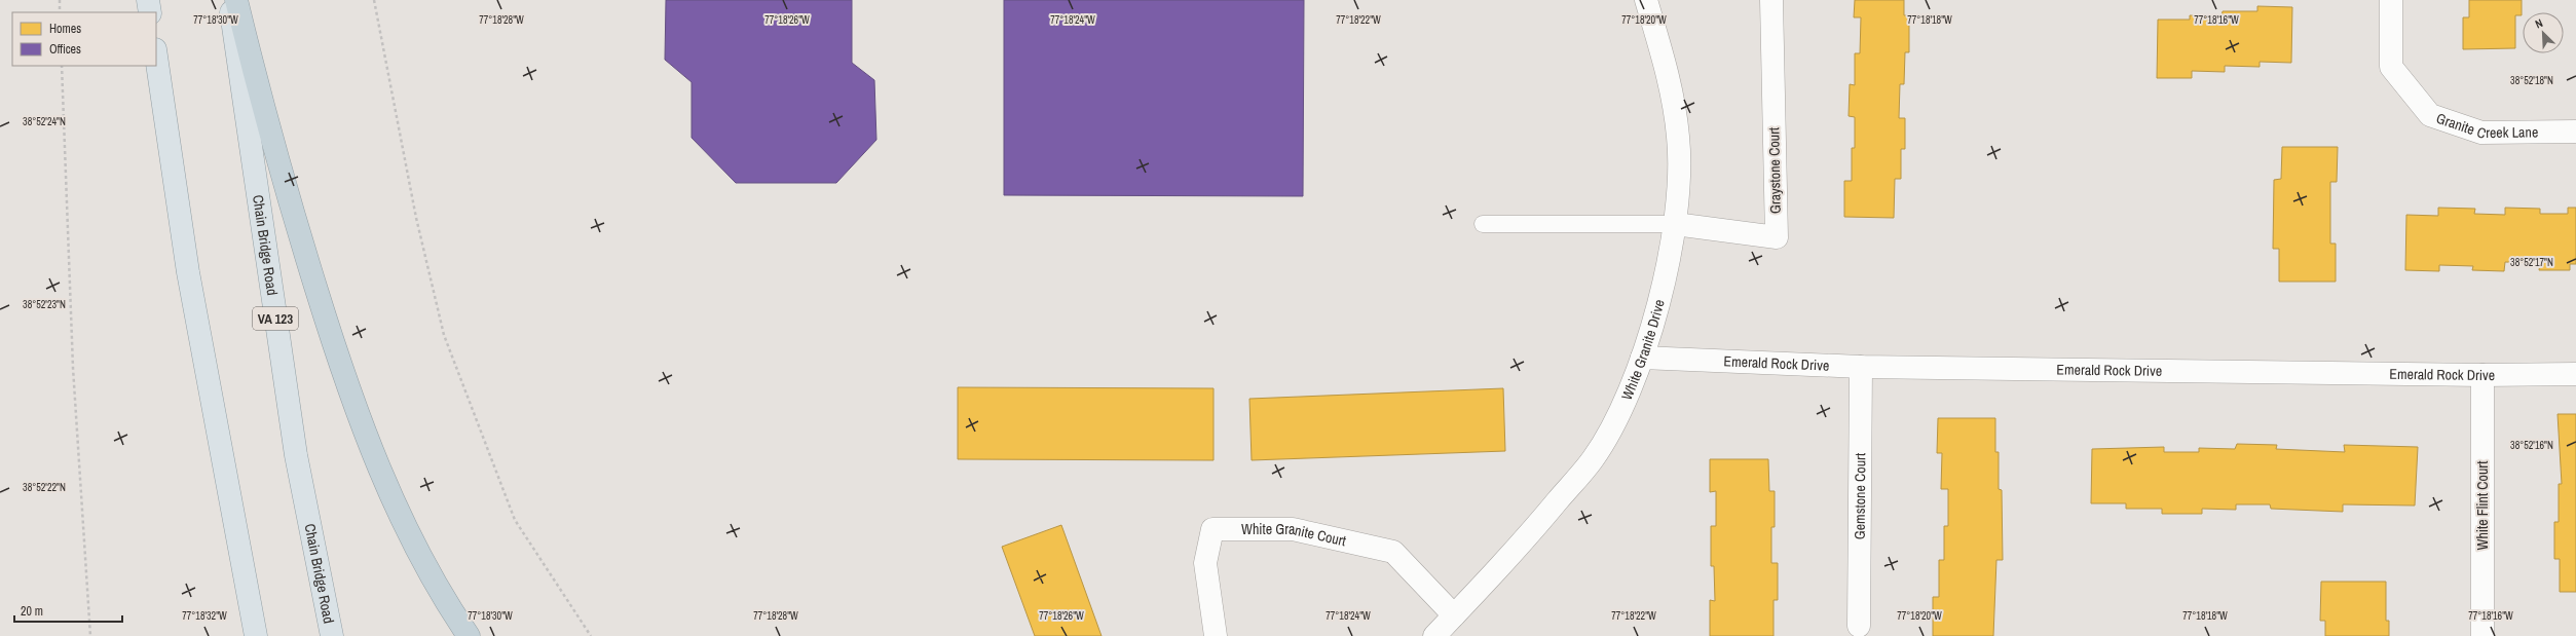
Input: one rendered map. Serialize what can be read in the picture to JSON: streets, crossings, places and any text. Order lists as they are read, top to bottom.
{
  "streets": {
    "main road": ["Chain Bridge Road", "VA 123"],
    "street": [
      "Granite Creek Lane",
      "Graystone Court",
      "White Granite Drive",
      "Emerald Rock Drive",
      "Gemstone Court",
      "White Flint Court",
      "White Granite Court"
    ]
  },
  "crossings": [
    ["Graystone Court", "White Granite Drive"],
    ["White Granite Drive", "Emerald Rock Drive"],
    ["White Granite Drive", "White Granite Court"],
    ["Emerald Rock Drive", "Gemstone Court"],
    ["Emerald Rock Drive", "White Flint Court"]
  ],
  "legend": ["Homes", "Offices"],
  "scale_bar": "20 m",
  "north": "top left",
  "coordinates": [
    "77°18'30\"W",
    "77°18'28\"W",
    "77°18'26\"W",
    "77°18'24\"W",
    "77°18'18\"W",
    "77°18'22\"W",
    "77°18'20\"W",
    "77°18'16\"W",
    "38°52'18\"N",
    "38°52'24\"N",
    "38°52'17\"N",
    "38°52'23\"N",
    "38°52'16\"N",
    "38°52'22\"N",
    "77°18'32\"W"
  ]
}
